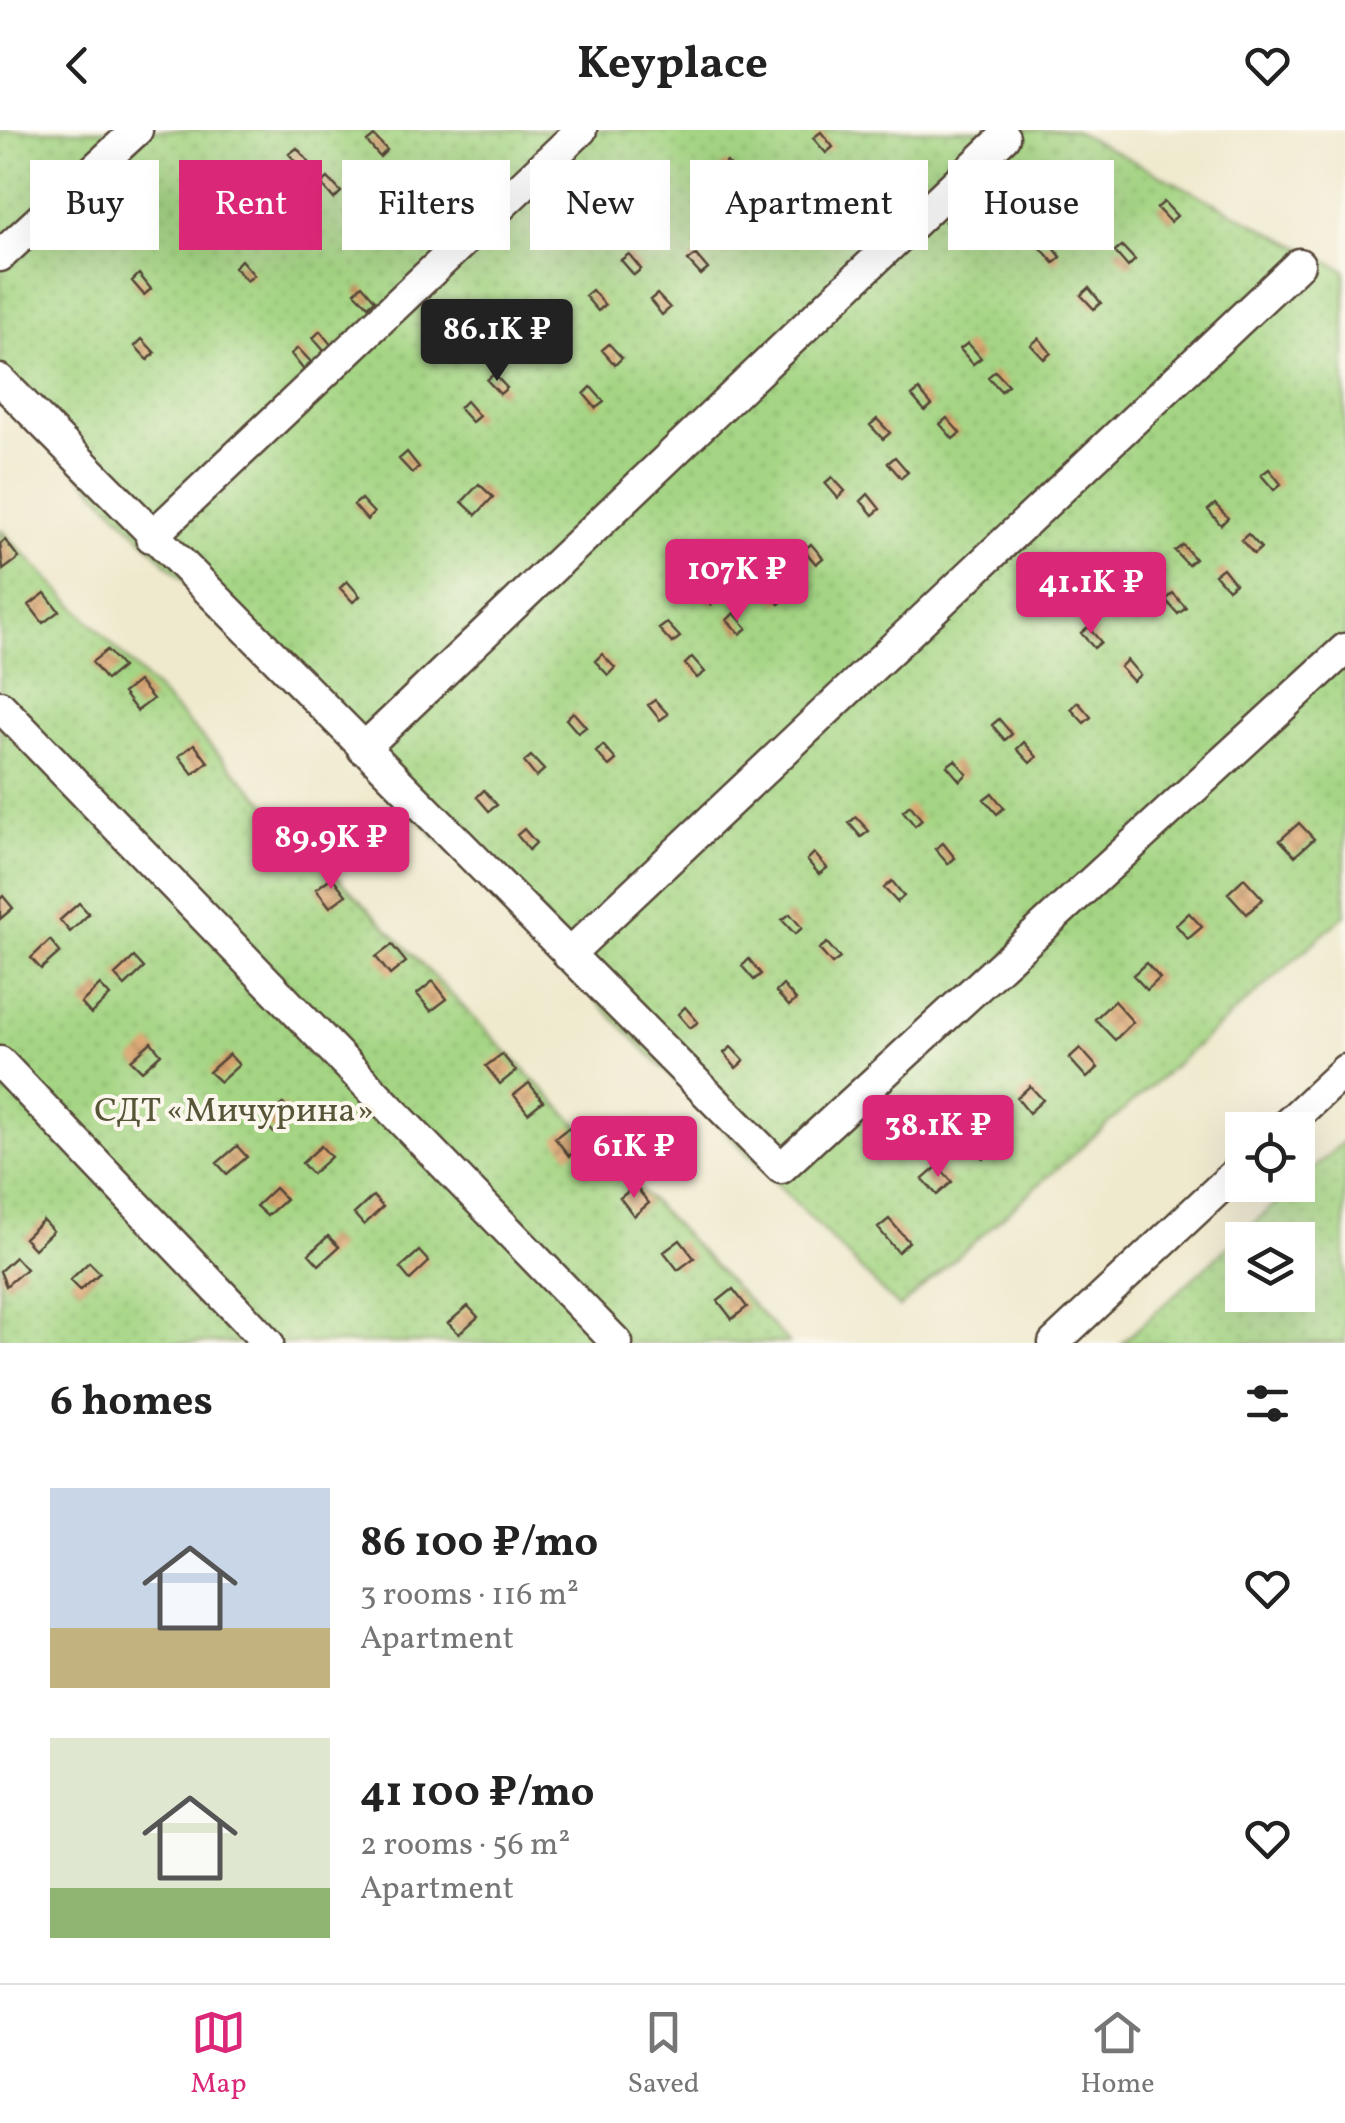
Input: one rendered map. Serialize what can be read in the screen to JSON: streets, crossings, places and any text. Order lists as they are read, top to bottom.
{
  "parks": ["СДТ «Мичурина»"],
  "page": {
    "header": "Keyplace",
    "chip": [
      "Buy",
      "Rent",
      "Filters",
      "New",
      "Apartment",
      "House"
    ],
    "price": [
      "86.1K ₽",
      "107K ₽",
      "41.1K ₽",
      "89.9K ₽",
      "38.1K ₽",
      "61K ₽"
    ],
    "heading": "6 homes",
    "list": [
      {
        "name": "86 100 ₽/mo",
        "note": "3 rooms · 116 m² · Apartment"
      },
      {
        "name": "41 100 ₽/mo",
        "note": "2 rooms · 56 m² · Apartment"
      }
    ],
    "tabs": ["Map", "Saved", "Home"]
  }
}
